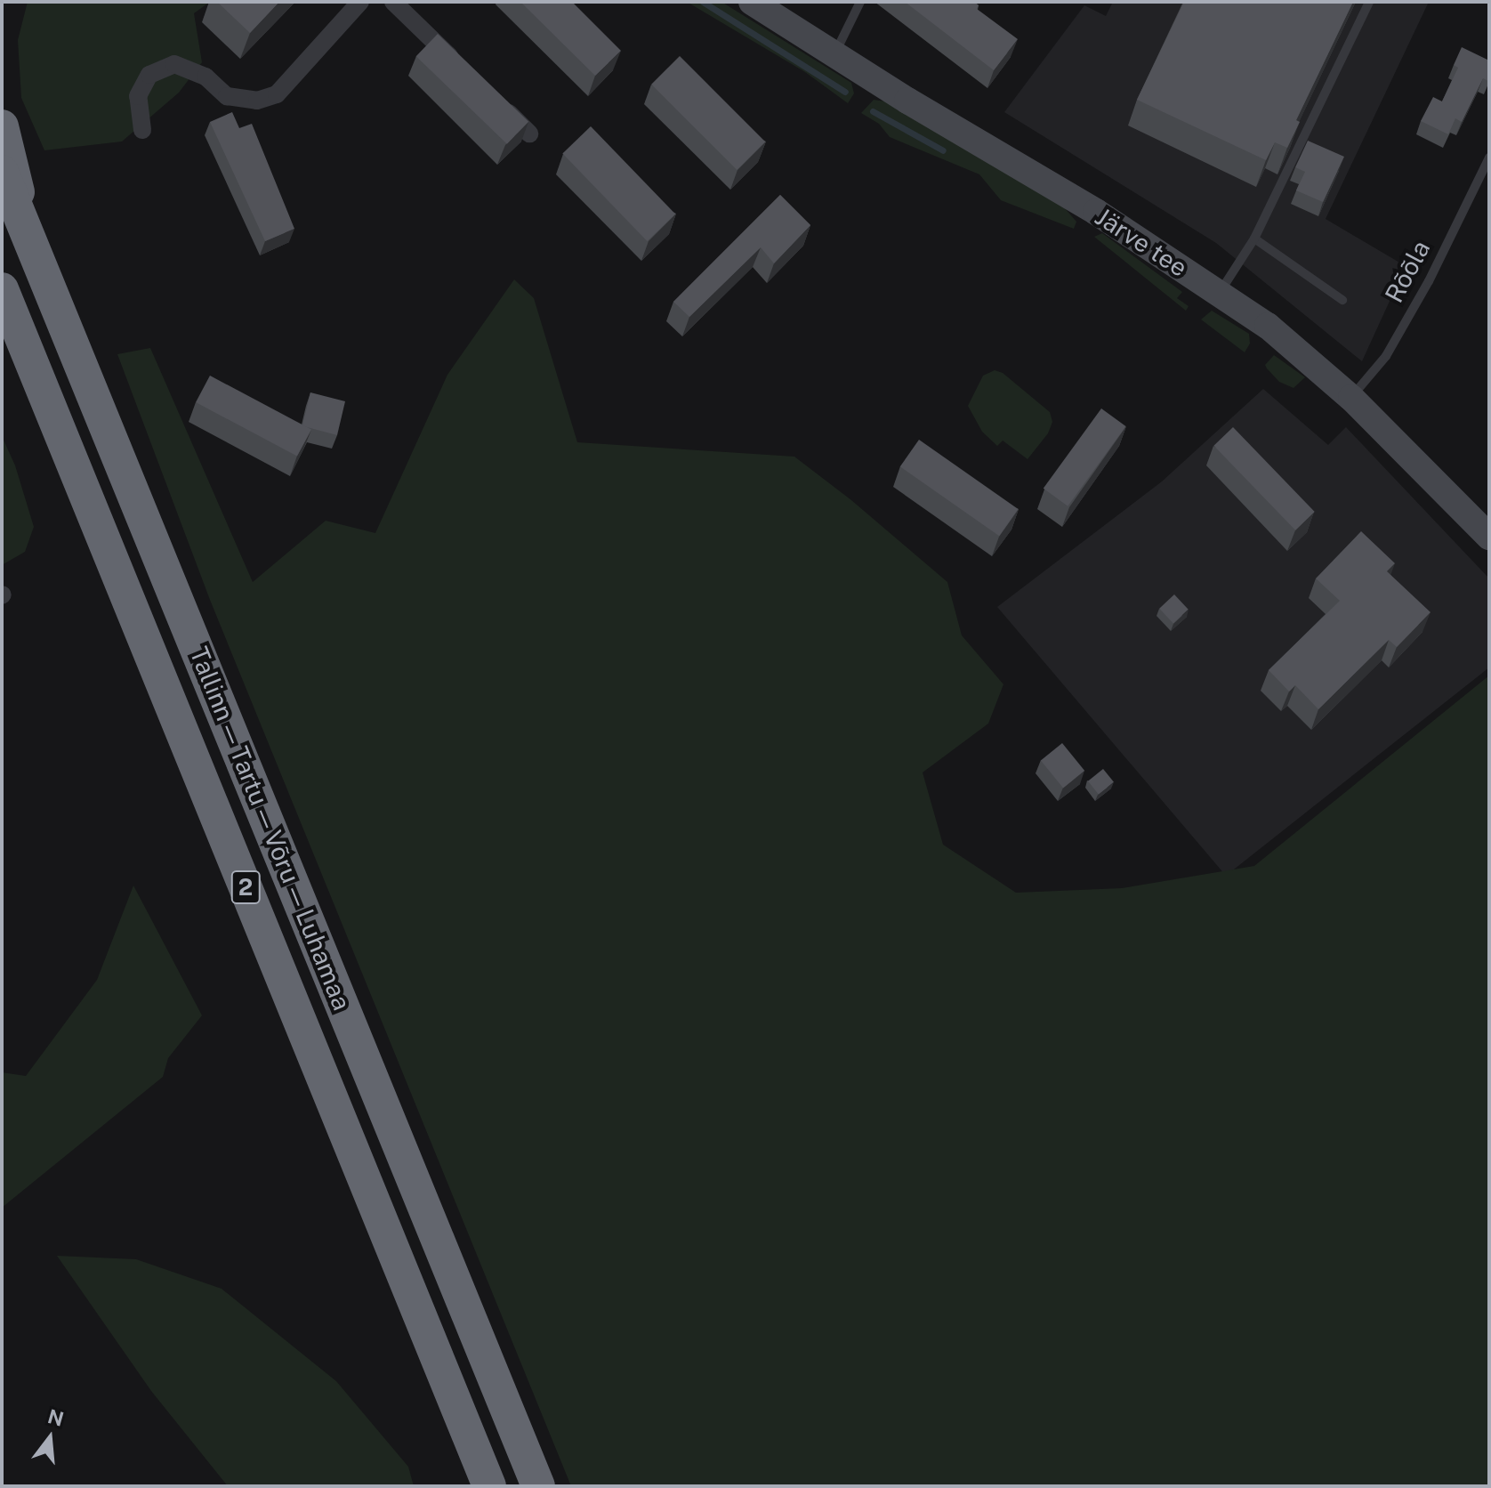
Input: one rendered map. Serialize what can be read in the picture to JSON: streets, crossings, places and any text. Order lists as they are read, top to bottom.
{
  "streets": {
    "highway": ["Tallinn — Tartu — Võru — Luhamaa", "2"],
    "street": ["Järve tee"],
    "lane": ["Rõõla"]
  },
  "crossings": [
    ["Järve tee", "Rõõla"]
  ],
  "north": "top"
}
